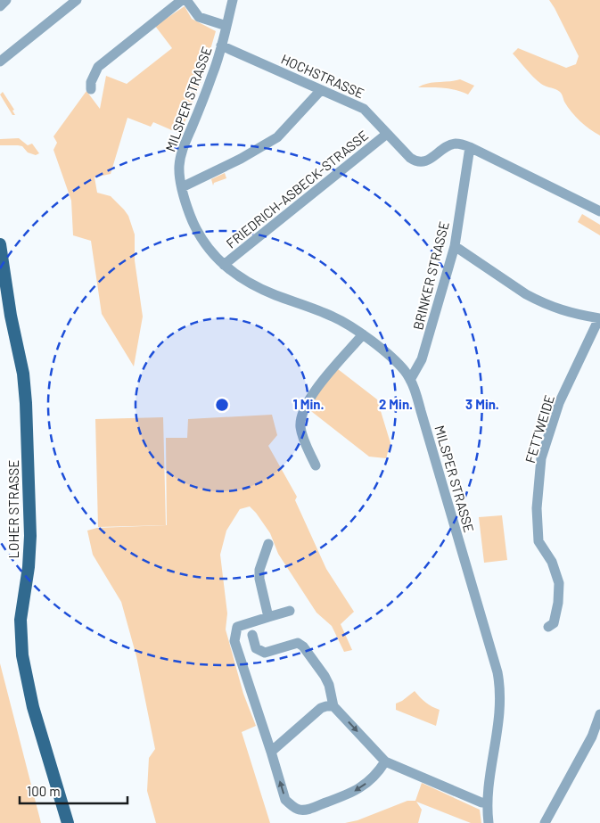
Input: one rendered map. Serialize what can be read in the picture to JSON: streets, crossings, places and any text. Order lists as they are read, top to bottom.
{
  "streets": {
    "main road": ["LOHER STRASSE"],
    "street": [
      "HOCHSTRASSE",
      "MILSPER STRASSE",
      "FRIEDRICH-ASBECK-STRASSE",
      "BRINKER STRASSE",
      "FETTWEIDE"
    ]
  },
  "crossings": [
    ["HOCHSTRASSE", "MILSPER STRASSE"],
    ["HOCHSTRASSE", "FRIEDRICH-ASBECK-STRASSE"],
    ["HOCHSTRASSE", "BRINKER STRASSE"],
    ["MILSPER STRASSE", "FRIEDRICH-ASBECK-STRASSE"],
    ["MILSPER STRASSE", "BRINKER STRASSE"]
  ],
  "scale_bar": "100 m",
  "rings": ["1 Min.", "2 Min.", "3 Min."]
}
